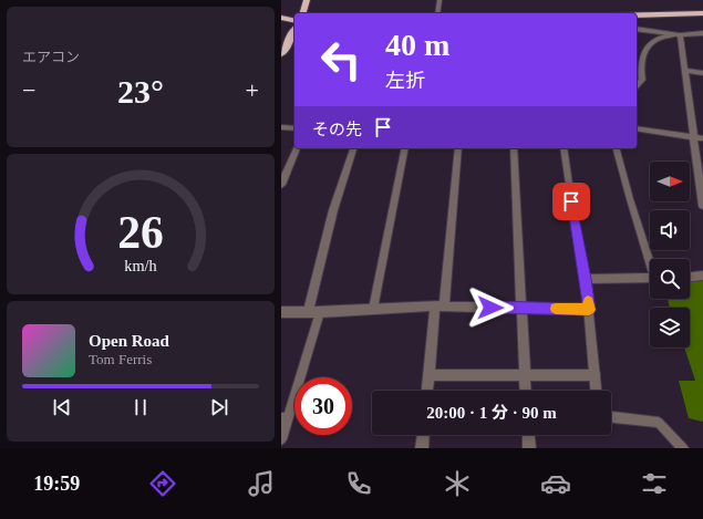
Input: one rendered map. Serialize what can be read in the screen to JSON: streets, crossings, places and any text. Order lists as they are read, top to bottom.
{
  "north": "right",
  "page": {
    "tile": "エアコン",
    "turn": ["40 m", "左折"],
    "heat": ["−", "23°", "+"],
    "then": "その先",
    "song": ["Open Road", "Tom Ferris"],
    "limit": "30",
    "trip": "20:00 · 1 分 · 90 m",
    "tabs": "19:59",
    "gauge": ["26", "km/h"]
  }
}
